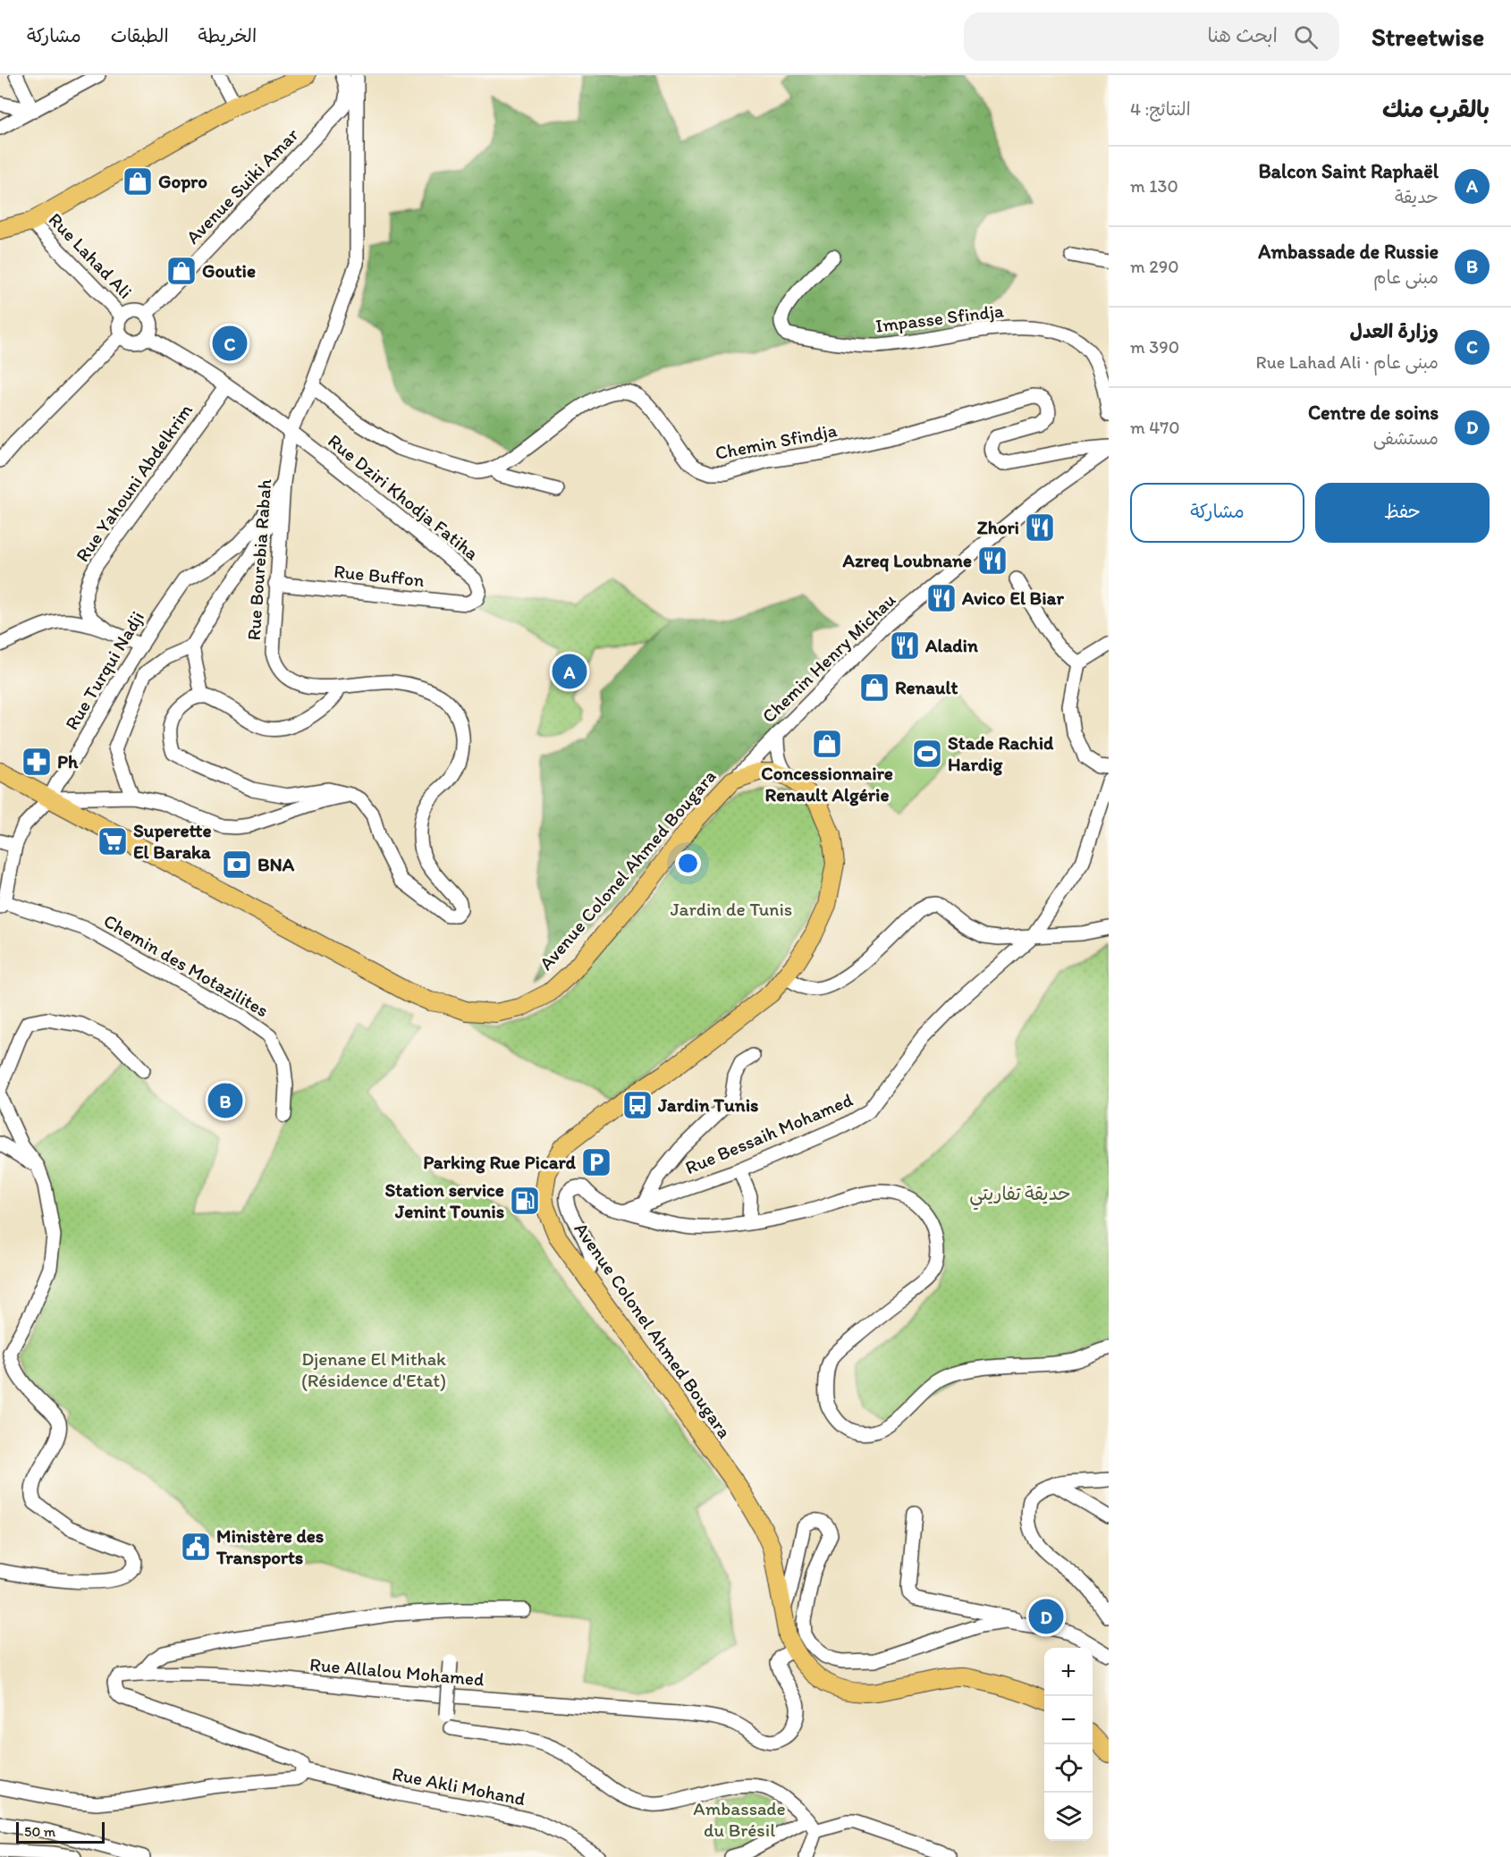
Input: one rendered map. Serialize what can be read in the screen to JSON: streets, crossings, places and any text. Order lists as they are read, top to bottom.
{
  "streets": {
    "main road": ["Avenue Colonel Ahmed Bougara"],
    "street": [
      "Avenue Suiki Amar",
      "Rue Lahad Ali",
      "Impasse Sfindja",
      "Chemin Sfindja",
      "Rue Yahouni Abdelkrim",
      "Rue Dziri Khodja Fatiha",
      "Rue Bourebia Rabah",
      "Rue Buffon",
      "Chemin Henry Michau",
      "Rue Turqui Nadji",
      "Chemin des Motazilites",
      "Rue Bessaih Mohamed",
      "Rue Allalou Mohamed",
      "Rue Akli Mohand"
    ]
  },
  "crossings": [
    ["Avenue Suiki Amar", "Rue Lahad Ali"],
    ["Avenue Suiki Amar", "Rue Bourebia Rabah"],
    ["Chemin Sfindja", "Rue Bourebia Rabah"],
    ["Chemin Sfindja", "Chemin Henry Michau"],
    ["Rue Dziri Khodja Fatiha", "Rue Bourebia Rabah"],
    ["Rue Dziri Khodja Fatiha", "Rue Buffon"],
    ["Rue Bourebia Rabah", "Rue Buffon"],
    ["Rue Bourebia Rabah", "Rue Turqui Nadji"],
    ["Chemin Henry Michau", "Avenue Colonel Ahmed Bougara"],
    ["Rue Turqui Nadji", "Avenue Colonel Ahmed Bougara"],
    ["Rue Turqui Nadji", "Chemin des Motazilites"],
    ["Avenue Colonel Ahmed Bougara", "Rue Allalou Mohamed"],
    ["Rue Allalou Mohamed", "Rue Akli Mohand"]
  ],
  "parks": [
    "Jardin de Tunis",
    "حديقة تفاريتي",
    "Djenane El Mithak (Résidence d'Etat)",
    "Ambassade du Brésil"
  ],
  "places": {
    "shop": [
      "Gopro",
      "Goutie",
      "Renault",
      "Concessionnaire Renault Algérie"
    ],
    "restaurant": [
      "Zhori",
      "Azreq Loubnane",
      "Avico El Biar",
      "Aladin"
    ],
    "sports": ["Stade Rachid Hardig"],
    "pharmacy": ["Ph"],
    "supermarket": ["Superette El Baraka"],
    "bank": ["BNA"],
    "bus stop": ["Jardin Tunis"],
    "parking": ["Parking Rue Picard"],
    "fuel station": ["Station service Jenint Tounis"],
    "public building": ["Ministère des Transports"]
  },
  "scale_bar": "50 m",
  "page": {
    "header": "Streetwise",
    "search": "ابحث هنا",
    "nav": ["الخريطة", "الطبقات", "مشاركة"],
    "heading": ["بالقرب منك", "النتائج: 4"],
    "list": [
      {
        "mark": "A",
        "name": "Balcon Saint Raphaël",
        "note": "حديقة",
        "value": "130 m"
      },
      {
        "mark": "B",
        "name": "Ambassade de Russie",
        "note": "مبنى عام",
        "value": "290 m"
      },
      {
        "mark": "C",
        "name": "وزارة العدل",
        "note": "مبنى عام · Rue Lahad Ali",
        "value": "390 m"
      },
      {
        "mark": "D",
        "name": "Centre de soins",
        "note": "مستشفى",
        "value": "470 m"
      }
    ],
    "pins": [
      "C",
      "A",
      "B",
      "D"
    ],
    "buttons": ["حفظ", "مشاركة"],
    "map_buttons": ["+", "−"],
    "scale": "50 m"
  }
}
